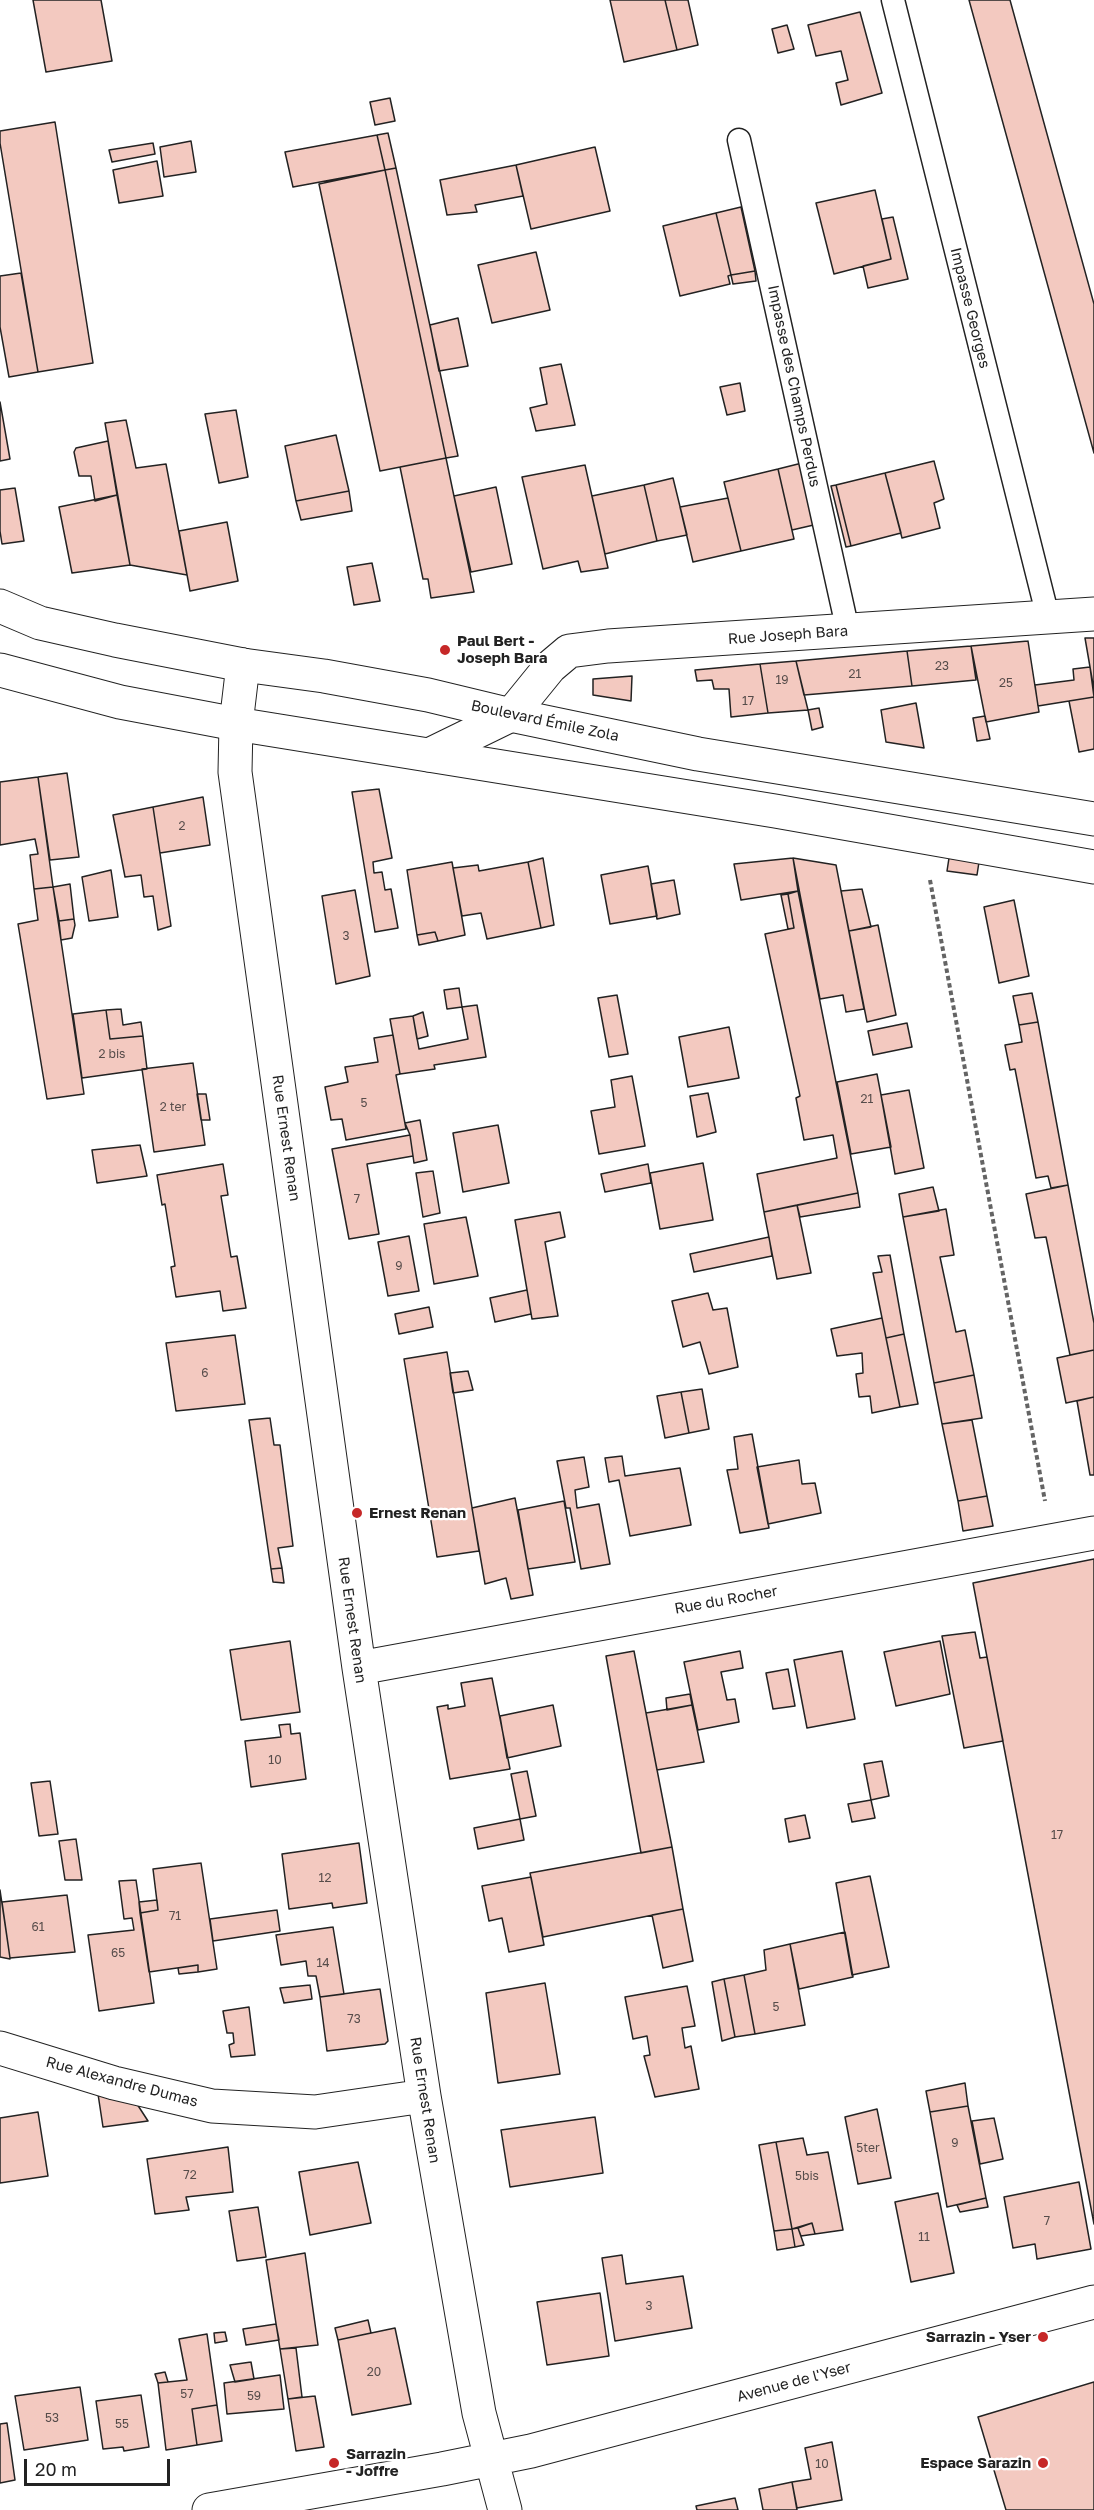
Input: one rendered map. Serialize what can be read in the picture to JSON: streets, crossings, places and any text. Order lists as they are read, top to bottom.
{
  "streets": {
    "street": [
      "Rue Joseph Bara",
      "Boulevard Émile Zola",
      "Rue Ernest Renan",
      "Rue du Rocher",
      "Rue Alexandre Dumas",
      "Avenue de l'Yser"
    ],
    "lane": ["Impasse Georges", "Impasse des Champs Perdus"]
  },
  "crossings": [
    ["Impasse Georges", "Rue Joseph Bara"],
    ["Impasse des Champs Perdus", "Rue Joseph Bara"],
    ["Rue Joseph Bara", "Boulevard Émile Zola"],
    ["Boulevard Émile Zola", "Rue Ernest Renan"],
    ["Rue Ernest Renan", "Rue du Rocher"],
    ["Rue Ernest Renan", "Rue Alexandre Dumas"],
    ["Rue Ernest Renan", "Avenue de l'Yser"]
  ],
  "places": [
    "Paul Bert - Joseph Bara",
    "Ernest Renan",
    "Sarrazin - Yser",
    "Sarrazin - Joffre",
    "Espace Sarazin"
  ],
  "house_numbers": [
    "23",
    "21",
    "19",
    "25",
    "17",
    "2",
    "3",
    "2 bis",
    "21",
    "5",
    "2 ter",
    "7",
    "9",
    "6",
    "10",
    "17",
    "12",
    "71",
    "61",
    "65",
    "14",
    "5",
    "73",
    "9",
    "5ter",
    "72",
    "5bis",
    "7",
    "11",
    "3",
    "20",
    "57",
    "59",
    "53",
    "55",
    "10"
  ],
  "scale_bar": "20 m"
}
